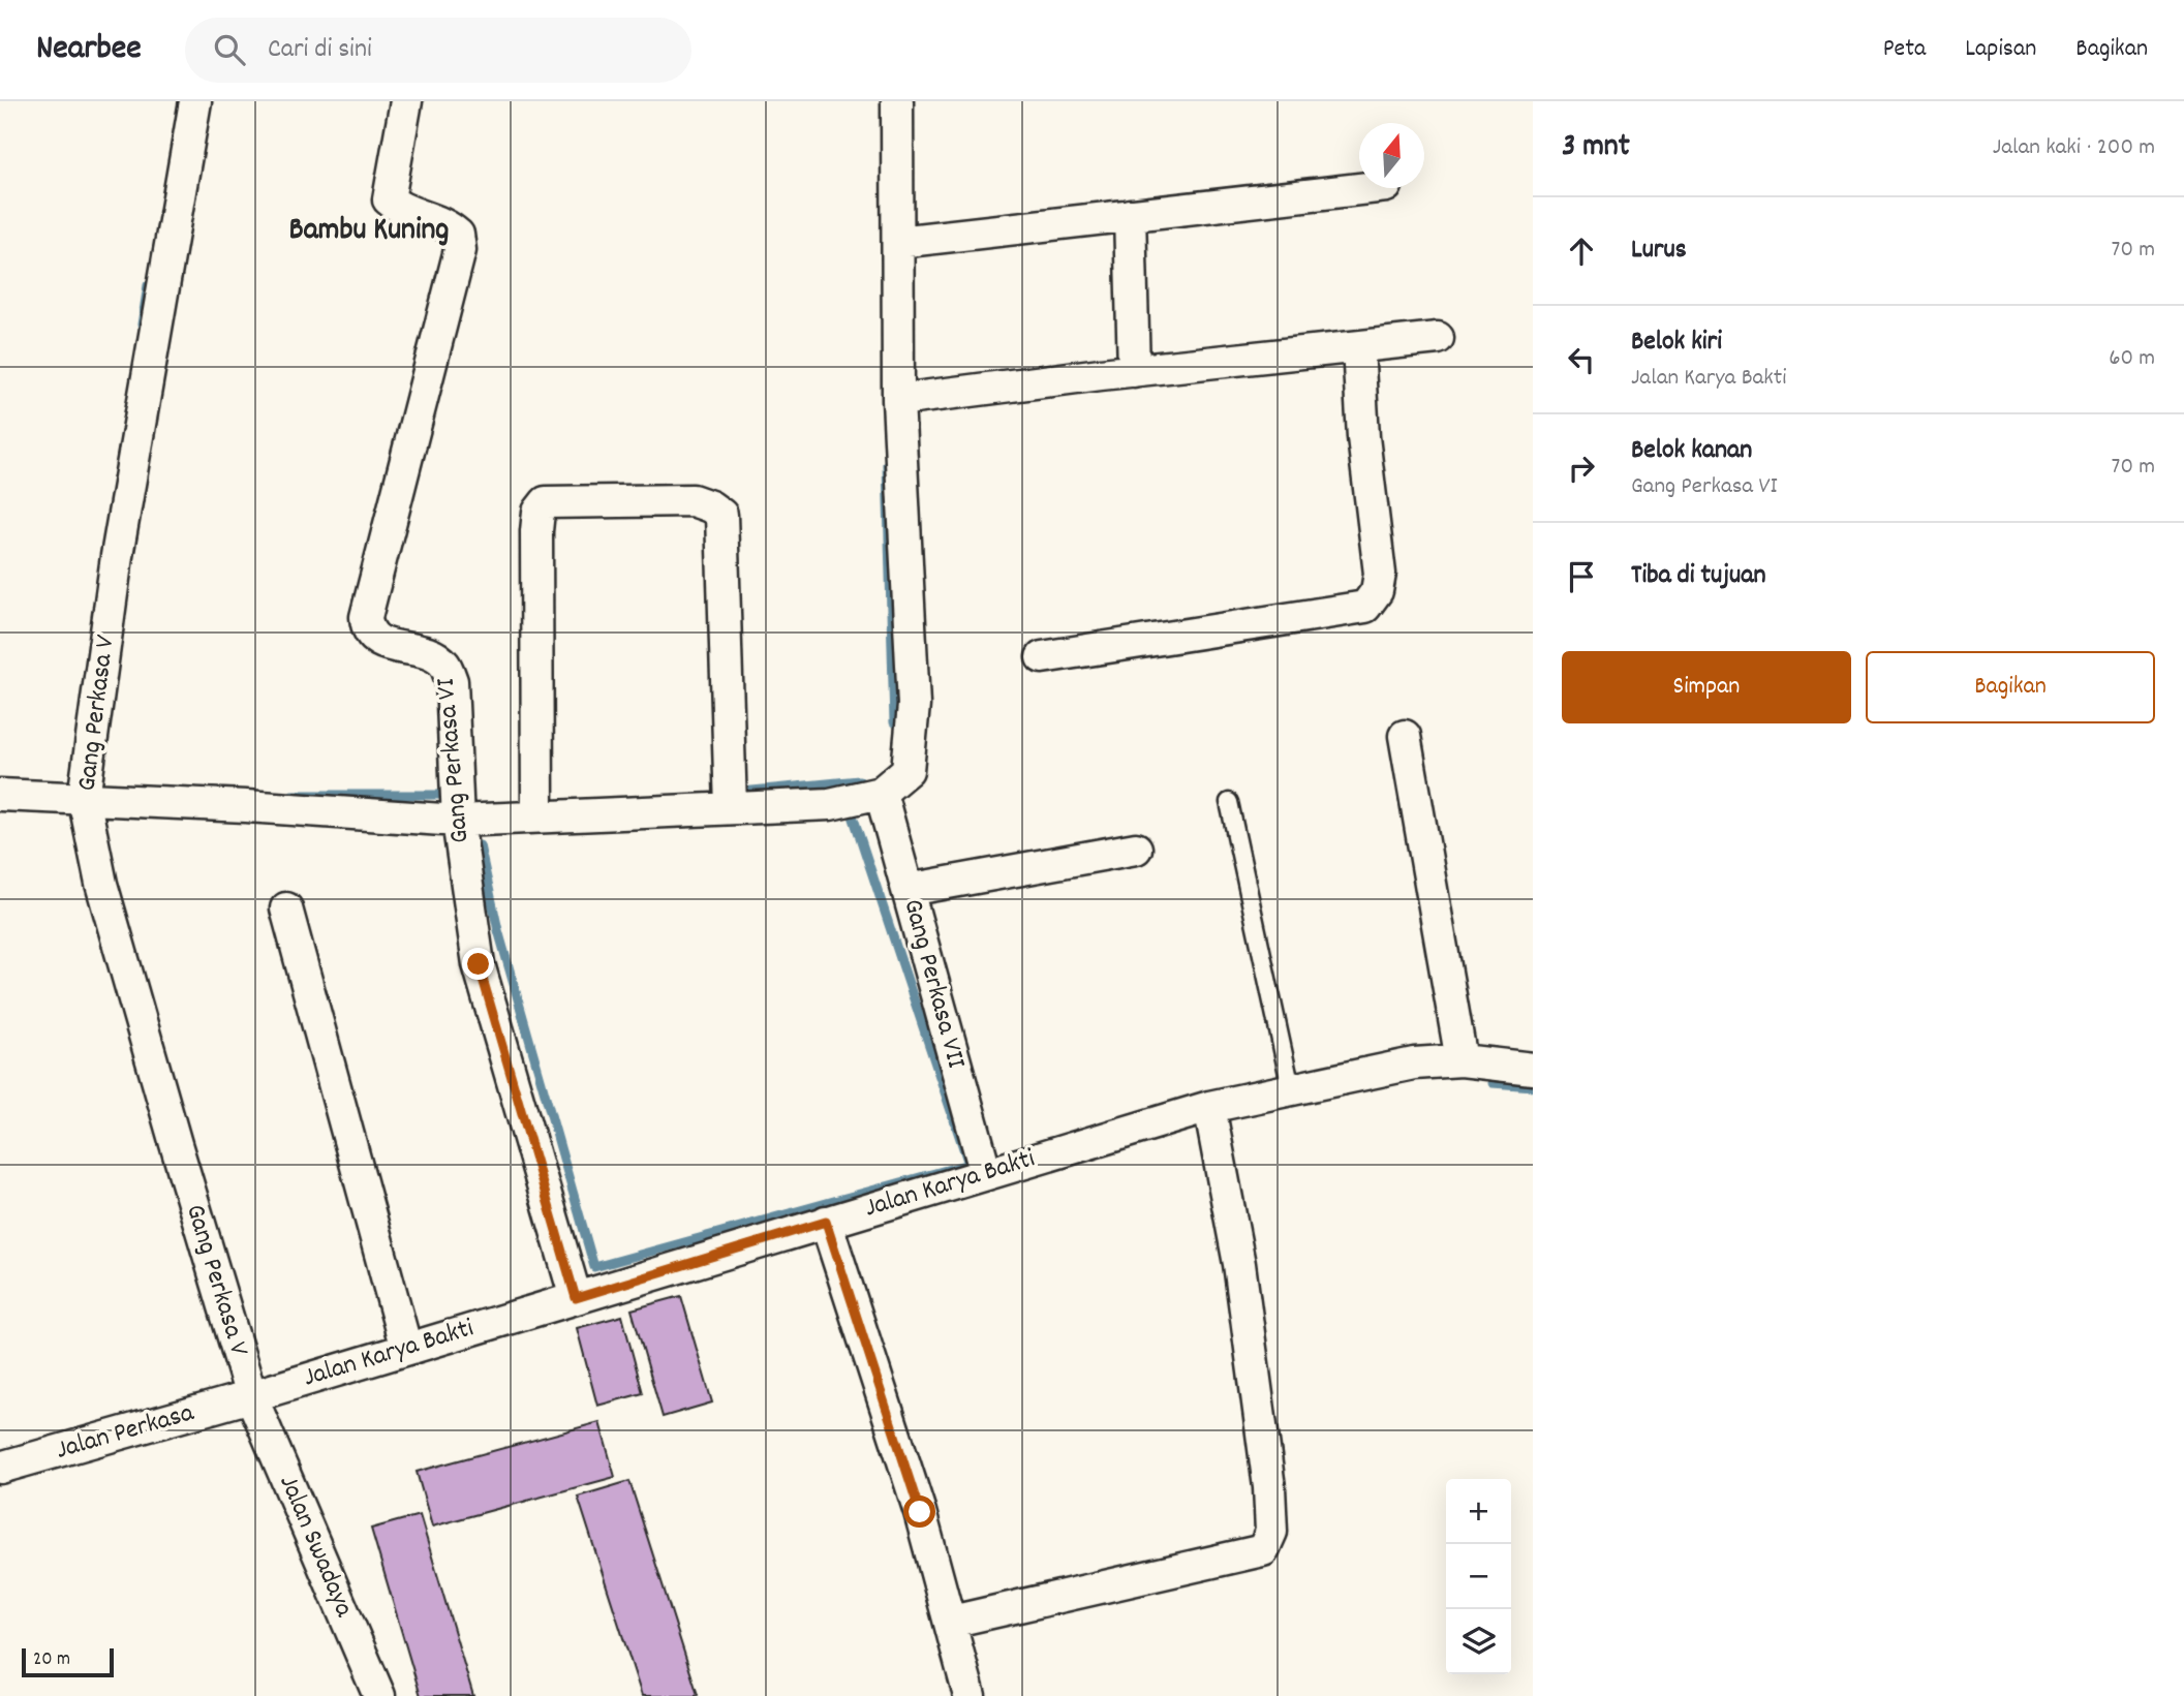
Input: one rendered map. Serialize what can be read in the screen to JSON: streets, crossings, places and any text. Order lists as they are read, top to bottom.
{
  "streets": {
    "street": [
      "Gang Perkasa V",
      "Gang Perkasa VI",
      "Gang Perkasa VII",
      "Jalan Karya Bakti",
      "Jalan Perkasa",
      "Jalan Swadaya"
    ]
  },
  "crossings": [
    ["Gang Perkasa V", "Jalan Karya Bakti"],
    ["Gang Perkasa V", "Jalan Perkasa"],
    ["Gang Perkasa V", "Jalan Swadaya"],
    ["Gang Perkasa VI", "Jalan Karya Bakti"],
    ["Gang Perkasa VII", "Jalan Karya Bakti"],
    ["Jalan Karya Bakti", "Jalan Perkasa"],
    ["Jalan Karya Bakti", "Jalan Swadaya"],
    ["Jalan Perkasa", "Jalan Swadaya"]
  ],
  "districts": ["Bambu Kuning"],
  "scale_bar": "20 m",
  "north": "top",
  "page": {
    "header": "Nearbee",
    "search": "Cari di sini",
    "nav": ["Peta", "Lapisan", "Bagikan"],
    "heading": ["3 mnt", "Jalan kaki · 200 m"],
    "list": [
      ["Lurus", "70 m"],
      ["Belok kiri", "Jalan Karya Bakti", "60 m"],
      ["Belok kanan", "Gang Perkasa VI", "70 m"],
      "Tiba di tujuan"
    ],
    "buttons": ["Simpan", "Bagikan"],
    "map_buttons": ["+", "−"],
    "scale": "20 m"
  }
}
